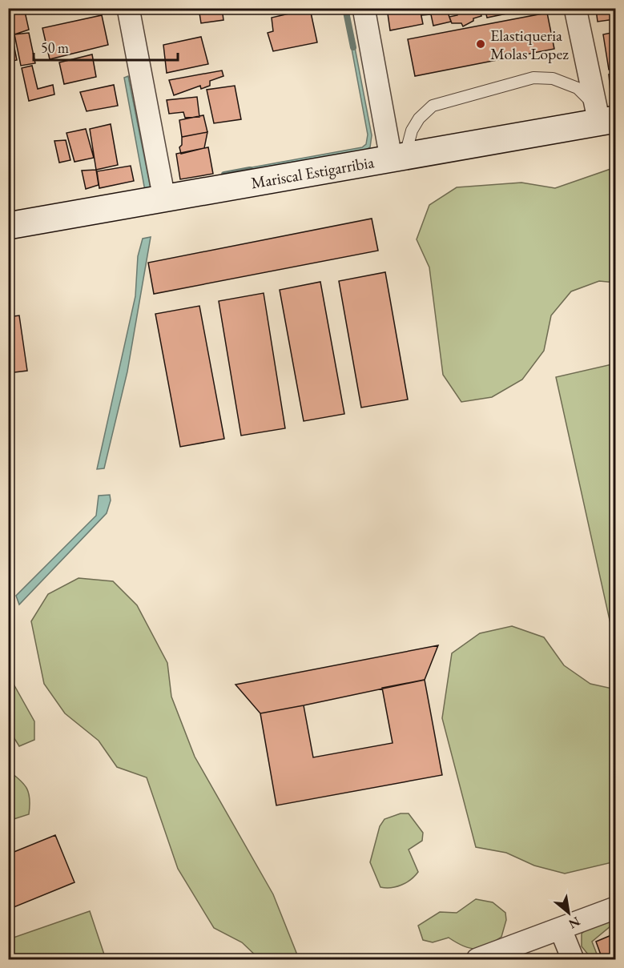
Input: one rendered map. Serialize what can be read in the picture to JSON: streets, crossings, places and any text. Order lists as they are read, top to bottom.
{
  "streets": {
    "street": ["Mariscal Estigarribia"]
  },
  "places": ["Elastiqueria Molas Lopez"],
  "scale_bar": "50 m",
  "north": "bottom right"
}
